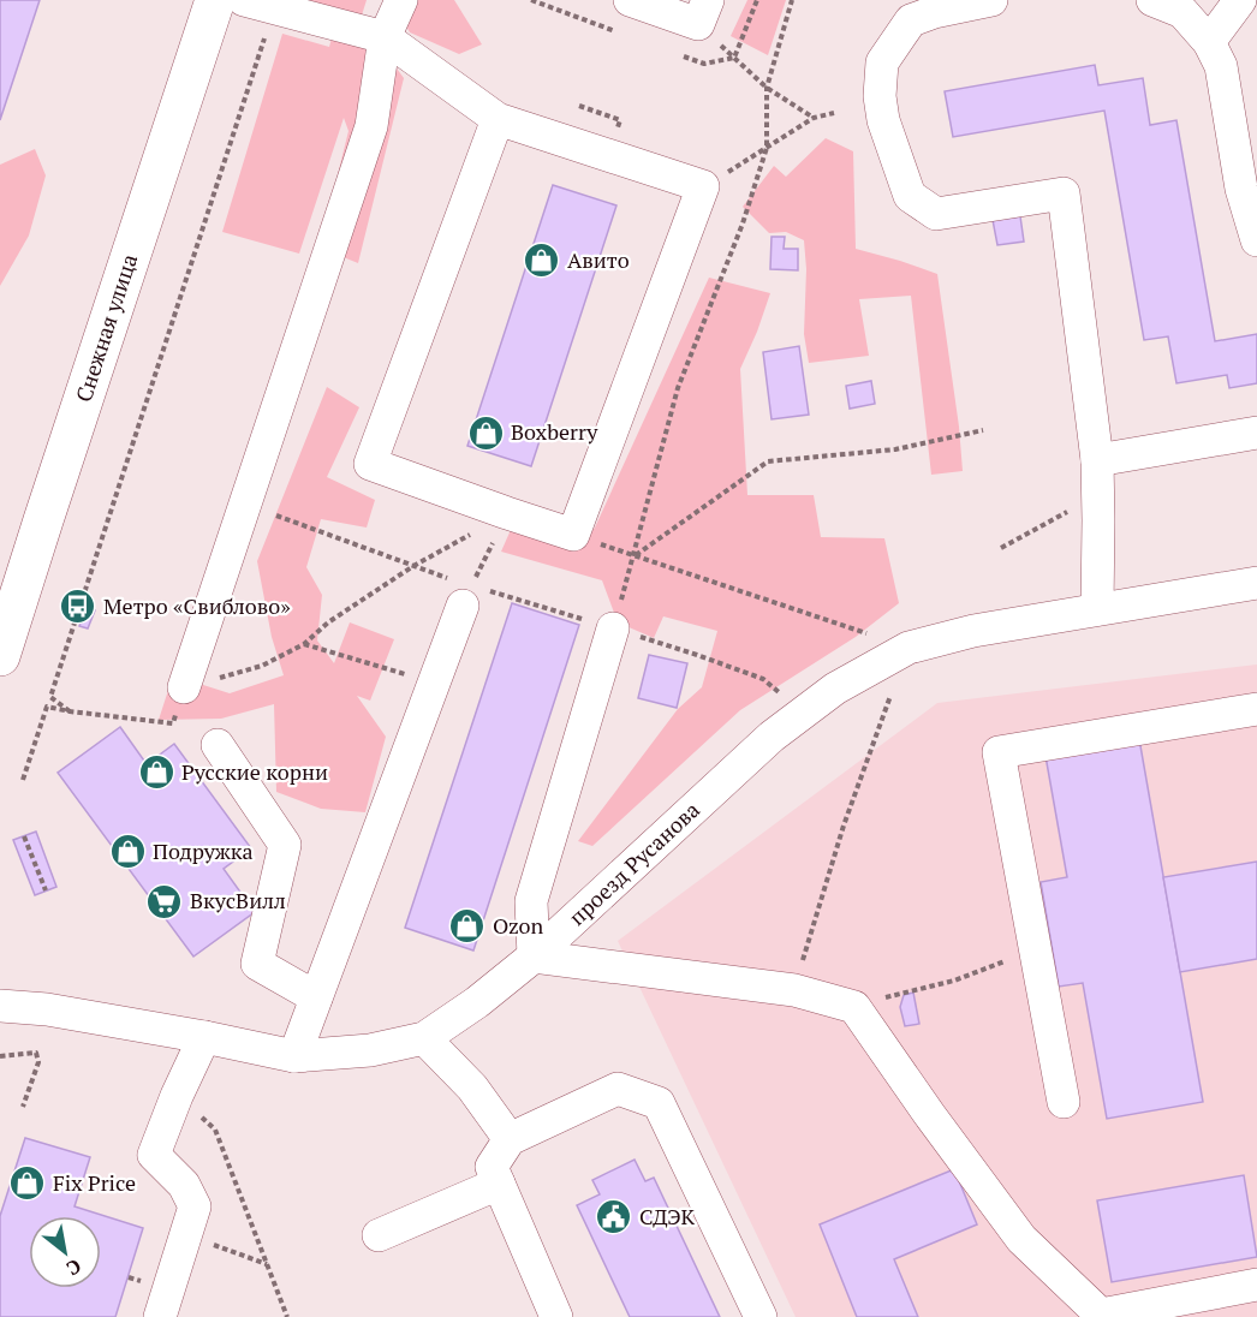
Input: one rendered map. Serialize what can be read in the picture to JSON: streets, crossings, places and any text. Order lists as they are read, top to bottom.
{
  "streets": {
    "main road": ["Снежная улица"],
    "street": ["проезд Русанова"]
  },
  "places": {
    "shop": [
      "Авито",
      "Boxberry",
      "Русские корни",
      "Подружка",
      "Ozon",
      "Fix Price"
    ],
    "bus stop": ["Метро «Свиблово»"],
    "supermarket": ["ВкусВилл"],
    "public building": ["СДЭК"]
  },
  "north": "bottom right"
}
